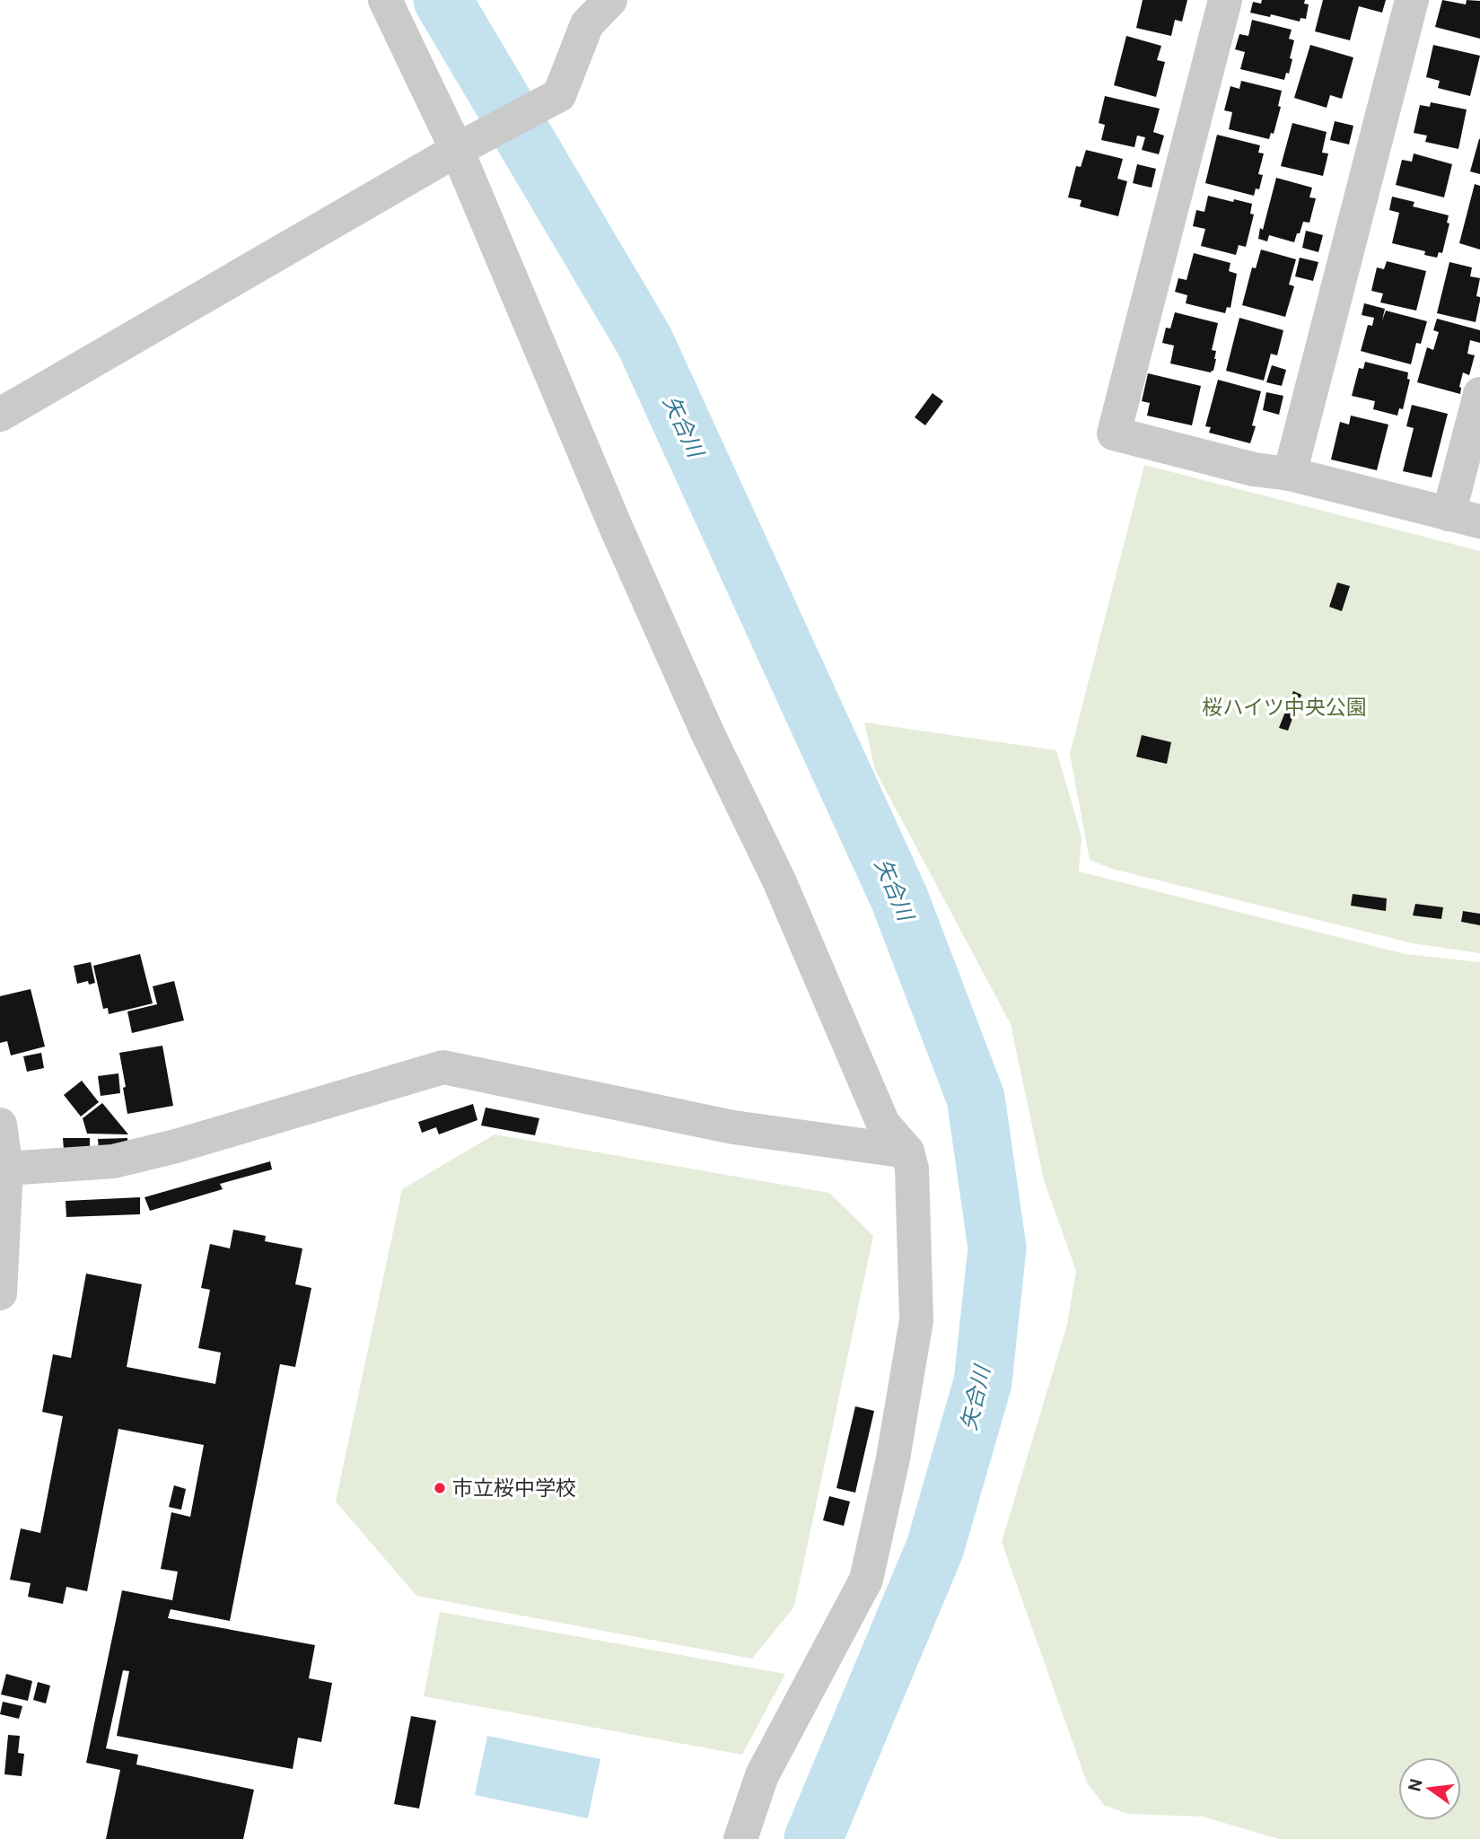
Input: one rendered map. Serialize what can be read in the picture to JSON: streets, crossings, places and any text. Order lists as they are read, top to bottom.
{
  "water": ["矢合川"],
  "parks": ["桜ハイツ中央公園"],
  "places": ["市立桜中学校"],
  "north": "left"
}
